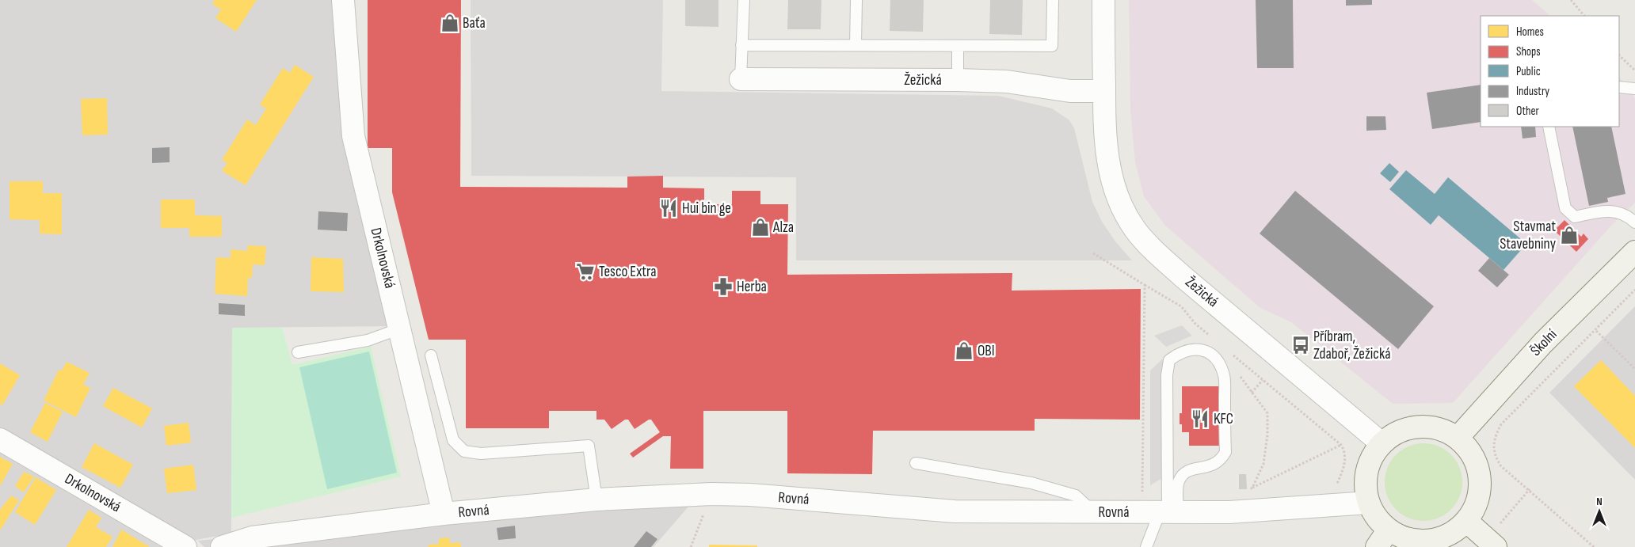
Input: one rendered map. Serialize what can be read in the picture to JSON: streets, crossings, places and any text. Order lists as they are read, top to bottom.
{
  "streets": {
    "street": [
      "Žežická",
      "Drkolnovská",
      "Školní",
      "Rovná"
    ]
  },
  "crossings": [
    ["Žežická", "Školní"],
    ["Žežická", "Rovná"],
    ["Drkolnovská", "Rovná"],
    ["Školní", "Rovná"]
  ],
  "places": {
    "shop": [
      "Baťa",
      "Alza",
      "Stavmat Stavebniny",
      "OBI"
    ],
    "restaurant": ["Hui bin ge", "KFC"],
    "supermarket": ["Tesco Extra"],
    "pharmacy": ["Herba"],
    "bus stop": ["Příbram, Zdaboř, Žežická"]
  },
  "legend": [
    "Homes",
    "Shops",
    "Public",
    "Industry",
    "Other"
  ],
  "north": "top"
}
